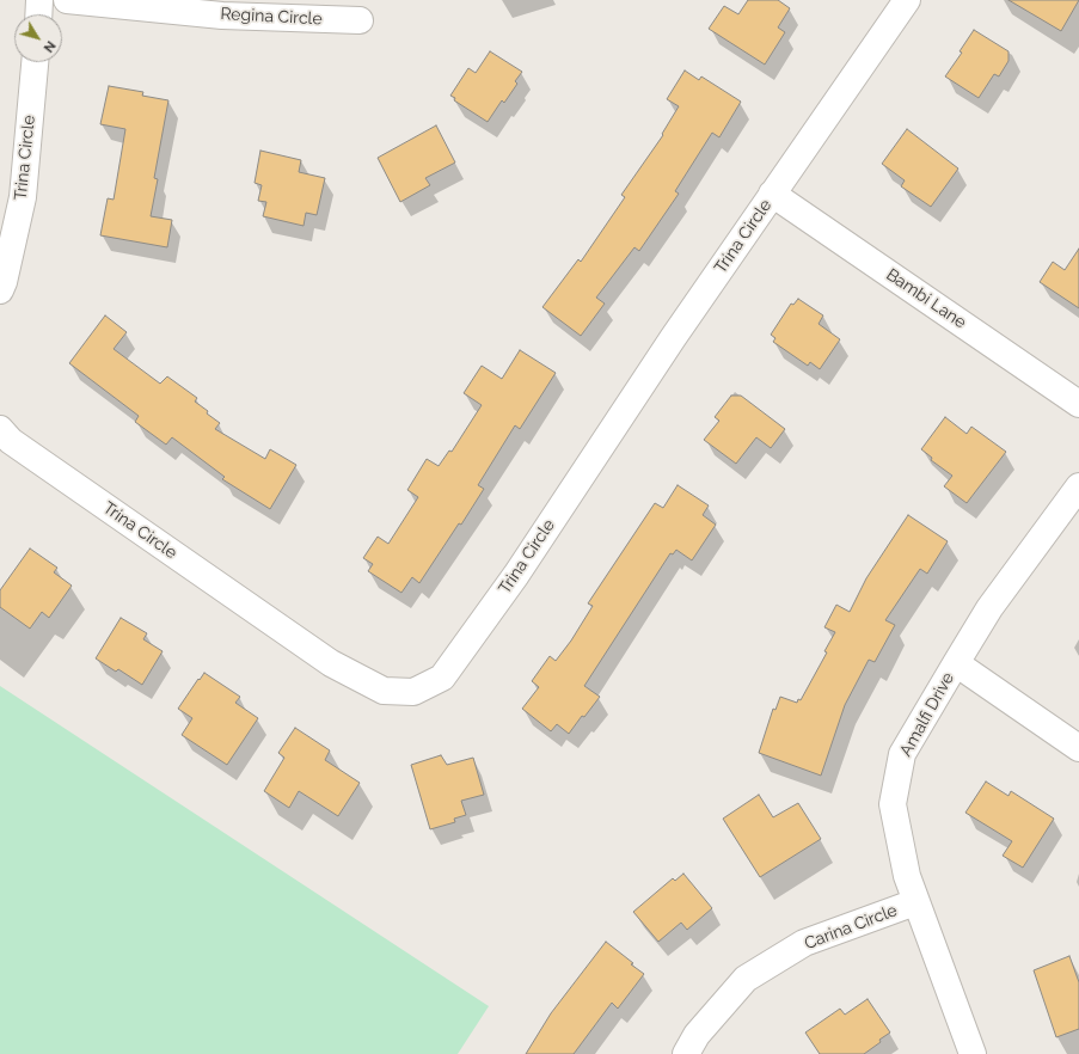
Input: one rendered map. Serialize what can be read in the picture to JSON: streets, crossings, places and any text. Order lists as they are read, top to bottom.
{
  "streets": {
    "street": [
      "Regina Circle",
      "Trina Circle",
      "Bambi Lane",
      "Amalfi Drive",
      "Carina Circle"
    ]
  },
  "crossings": [
    ["Trina Circle", "Bambi Lane"],
    ["Amalfi Drive", "Carina Circle"]
  ],
  "north": "bottom right"
}
